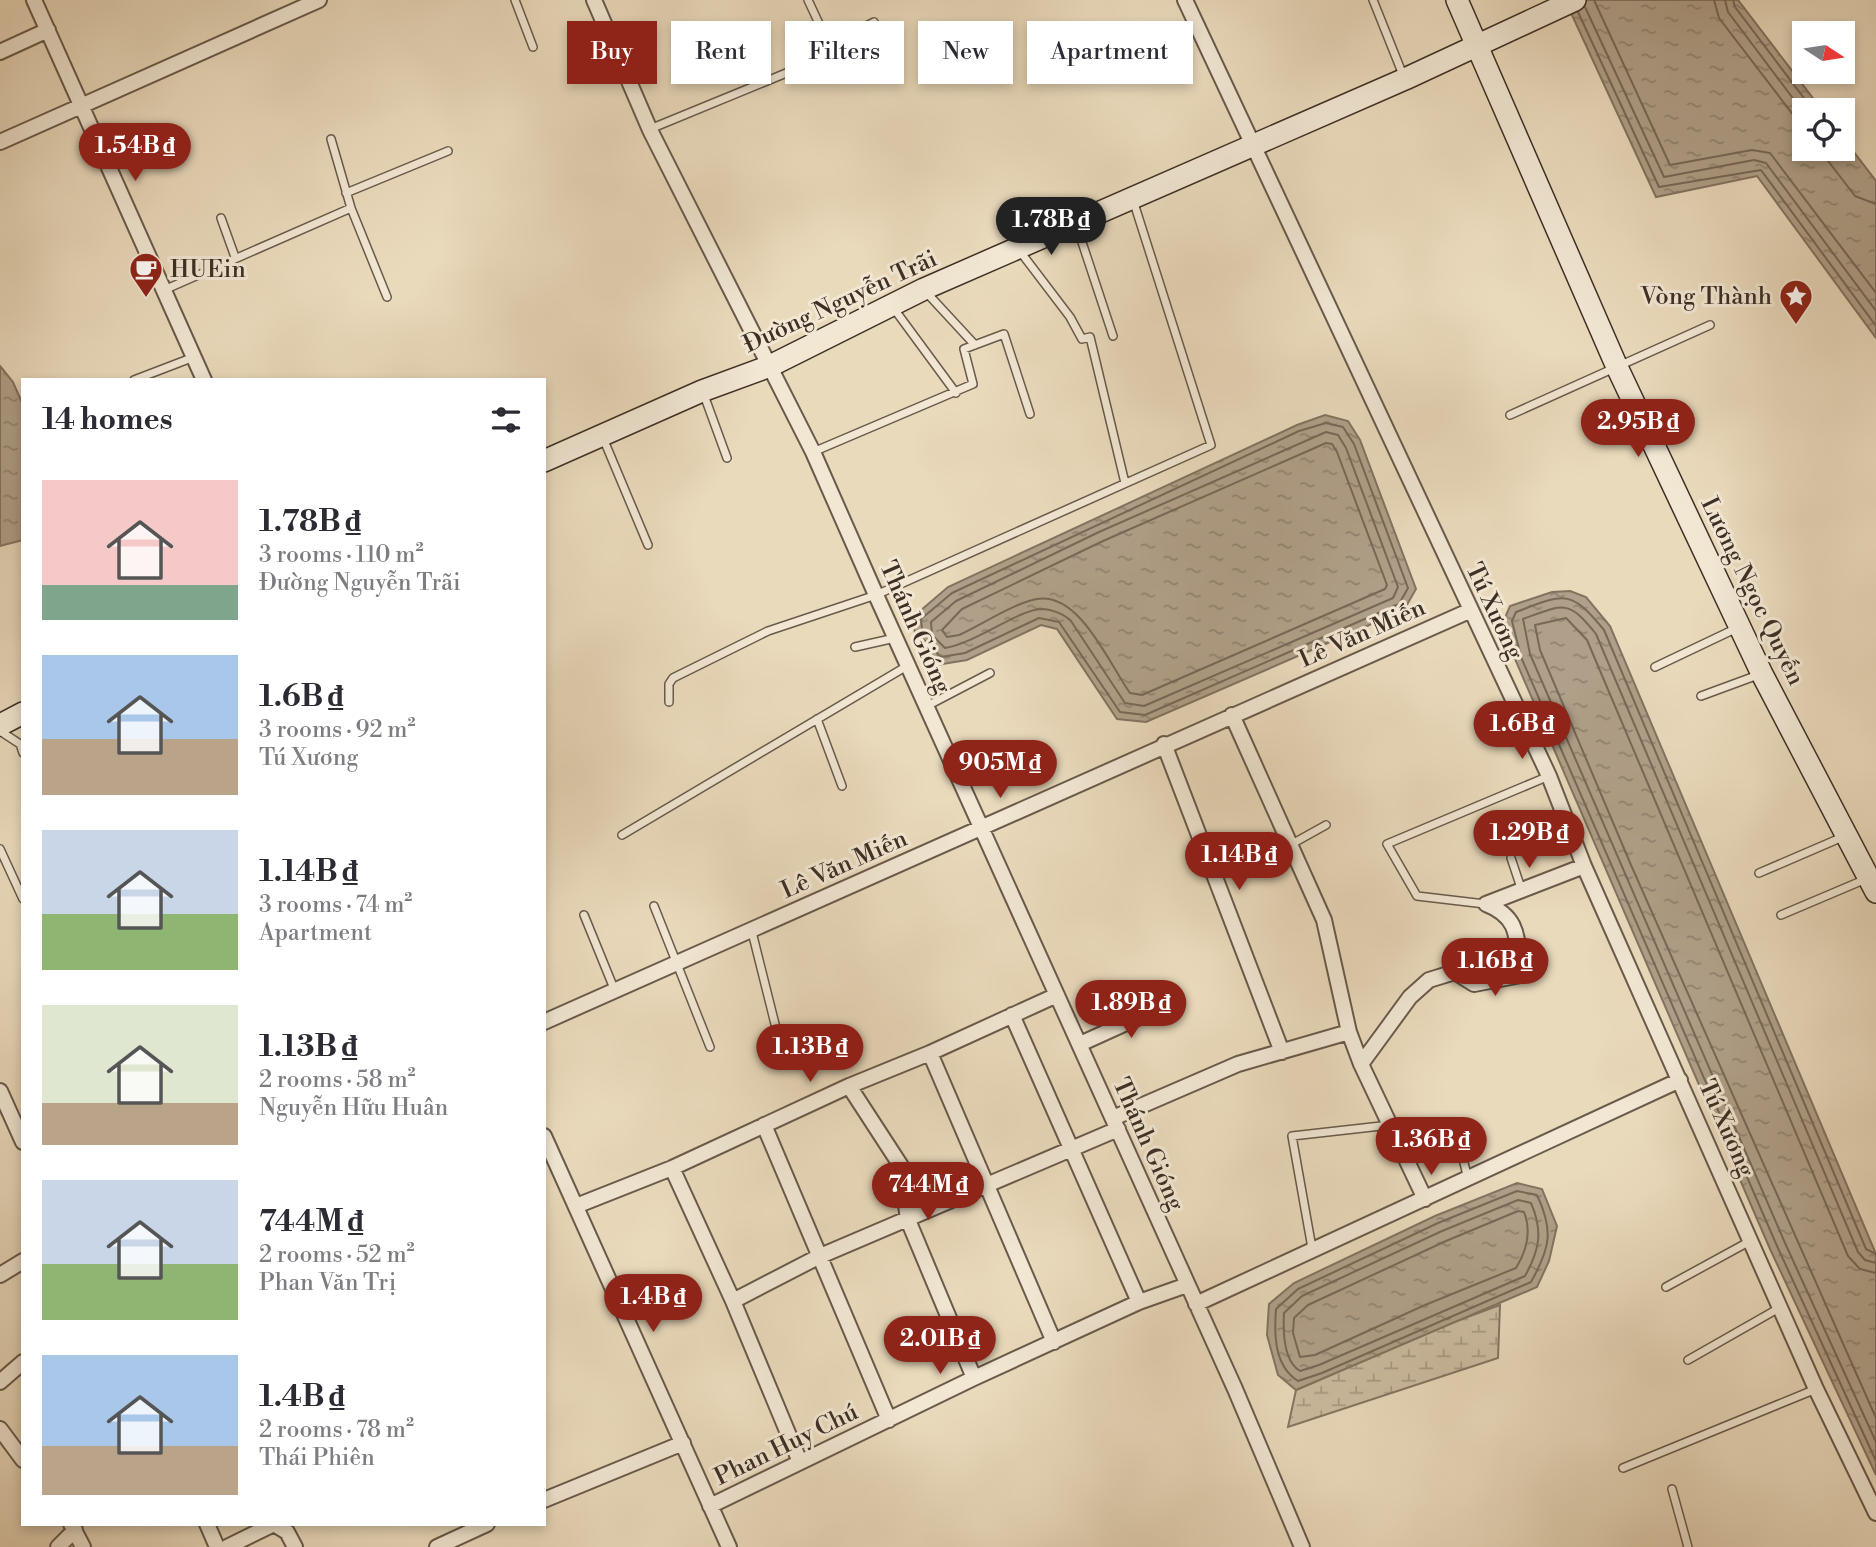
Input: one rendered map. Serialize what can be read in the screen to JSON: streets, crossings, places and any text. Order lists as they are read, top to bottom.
{
  "streets": {
    "main road": ["Đường Nguyễn Trãi", "Lương Ngọc Quyến"],
    "street": [
      "Tú Xương",
      "Thánh Gióng",
      "Lê Văn Miến",
      "Phan Huy Chú"
    ]
  },
  "crossings": [
    ["Đường Nguyễn Trãi", "Lương Ngọc Quyến"],
    ["Đường Nguyễn Trãi", "Tú Xương"],
    ["Đường Nguyễn Trãi", "Thánh Gióng"],
    ["Tú Xương", "Lê Văn Miến"],
    ["Thánh Gióng", "Lê Văn Miến"],
    ["Thánh Gióng", "Phan Huy Chú"]
  ],
  "places": {
    "cafe": ["HUEin"],
    "place": ["Vòng Thành"]
  },
  "north": "right",
  "page": {
    "chip": [
      "Buy",
      "Rent",
      "Filters",
      "New",
      "Apartment"
    ],
    "price": [
      "1.54B ₫",
      "1.78B ₫",
      "2.95B ₫",
      "1.6B ₫",
      "905M ₫",
      "1.29B ₫",
      "1.14B ₫",
      "1.16B ₫",
      "1.89B ₫",
      "1.13B ₫",
      "1.36B ₫",
      "744M ₫",
      "1.4B ₫",
      "2.01B ₫"
    ],
    "heading": "14 homes",
    "list": [
      {
        "name": "1.78B ₫",
        "note": "3 rooms · 110 m² · Đường Nguyễn Trãi"
      },
      {
        "name": "1.6B ₫",
        "note": "3 rooms · 92 m² · Tú Xương"
      },
      {
        "name": "1.14B ₫",
        "note": "3 rooms · 74 m² · Apartment"
      },
      {
        "name": "1.13B ₫",
        "note": "2 rooms · 58 m² · Nguyễn Hữu Huân"
      },
      {
        "name": "744M ₫",
        "note": "2 rooms · 52 m² · Phan Văn Trị"
      },
      {
        "name": "1.4B ₫",
        "note": "2 rooms · 78 m² · Thái Phiên"
      }
    ]
  }
}
